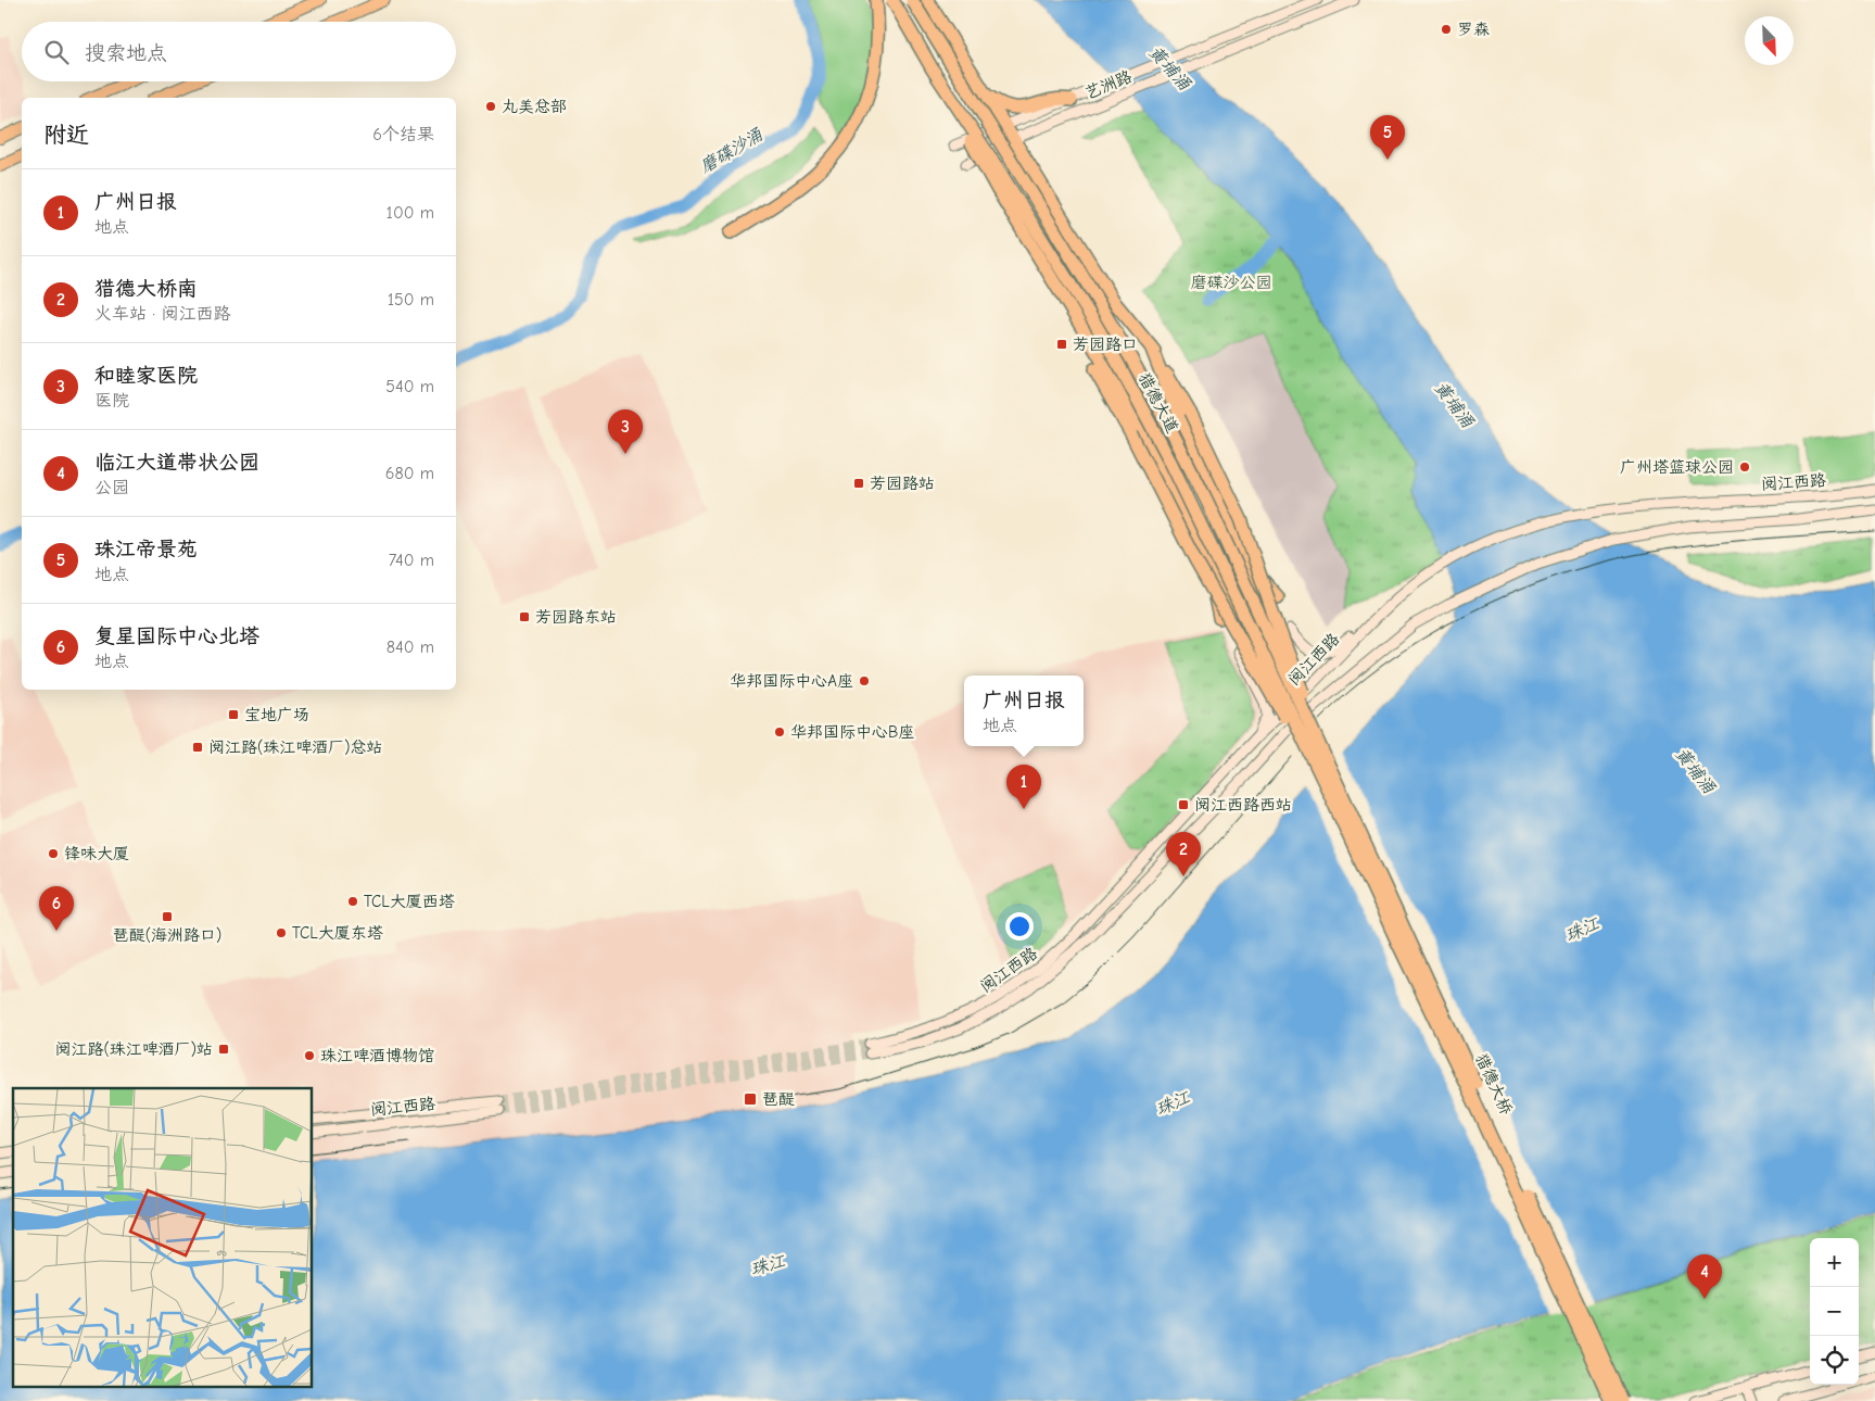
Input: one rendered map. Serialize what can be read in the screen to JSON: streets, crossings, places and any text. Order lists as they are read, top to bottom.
{
  "streets": {
    "highway": ["猎德大道", "猎德大桥"],
    "main road": ["艺洲路", "阅江西路"]
  },
  "crossings": [
    ["猎德大道", "猎德大桥"]
  ],
  "water": ["黄埔涌", "磨碟沙涌", "珠江"],
  "parks": ["磨碟沙公园"],
  "places": {
    "other": [
      "罗森",
      "丸美总部",
      "广州塔篮球公园",
      "华邦国际中心A座",
      "华邦国际中心B座",
      "锋味大厦",
      "TCL大厦西塔",
      "TCL大厦东塔",
      "珠江啤酒博物馆"
    ],
    "transit": [
      "芳园路口",
      "芳园路站",
      "芳园路东站",
      "宝地广场",
      "阅江路(珠江啤酒厂)总站",
      "阅江西路西站",
      "琶醍(海洲路口)",
      "阅江路(珠江啤酒厂)站",
      "琶醍"
    ]
  },
  "north": "bottom right",
  "page": {
    "search": "搜索地点",
    "heading": ["附近", "6个结果"],
    "pins": [
      "5",
      "3",
      "1",
      "2",
      "6",
      "4"
    ],
    "list": [
      {
        "mark": "1",
        "name": "广州日报",
        "note": "地点",
        "value": "100 m"
      },
      {
        "mark": "2",
        "name": "猎德大桥南",
        "note": "火车站 · 阅江西路",
        "value": "150 m"
      },
      {
        "mark": "3",
        "name": "和睦家医院",
        "note": "医院",
        "value": "540 m"
      },
      {
        "mark": "4",
        "name": "临江大道带状公园",
        "note": "公园",
        "value": "680 m"
      },
      {
        "mark": "5",
        "name": "珠江帝景苑",
        "note": "地点",
        "value": "740 m"
      },
      {
        "mark": "6",
        "name": "复星国际中心北塔",
        "note": "地点",
        "value": "840 m"
      }
    ],
    "popup": ["广州日报", "地点"],
    "map_buttons": ["+", "−"]
  }
}
